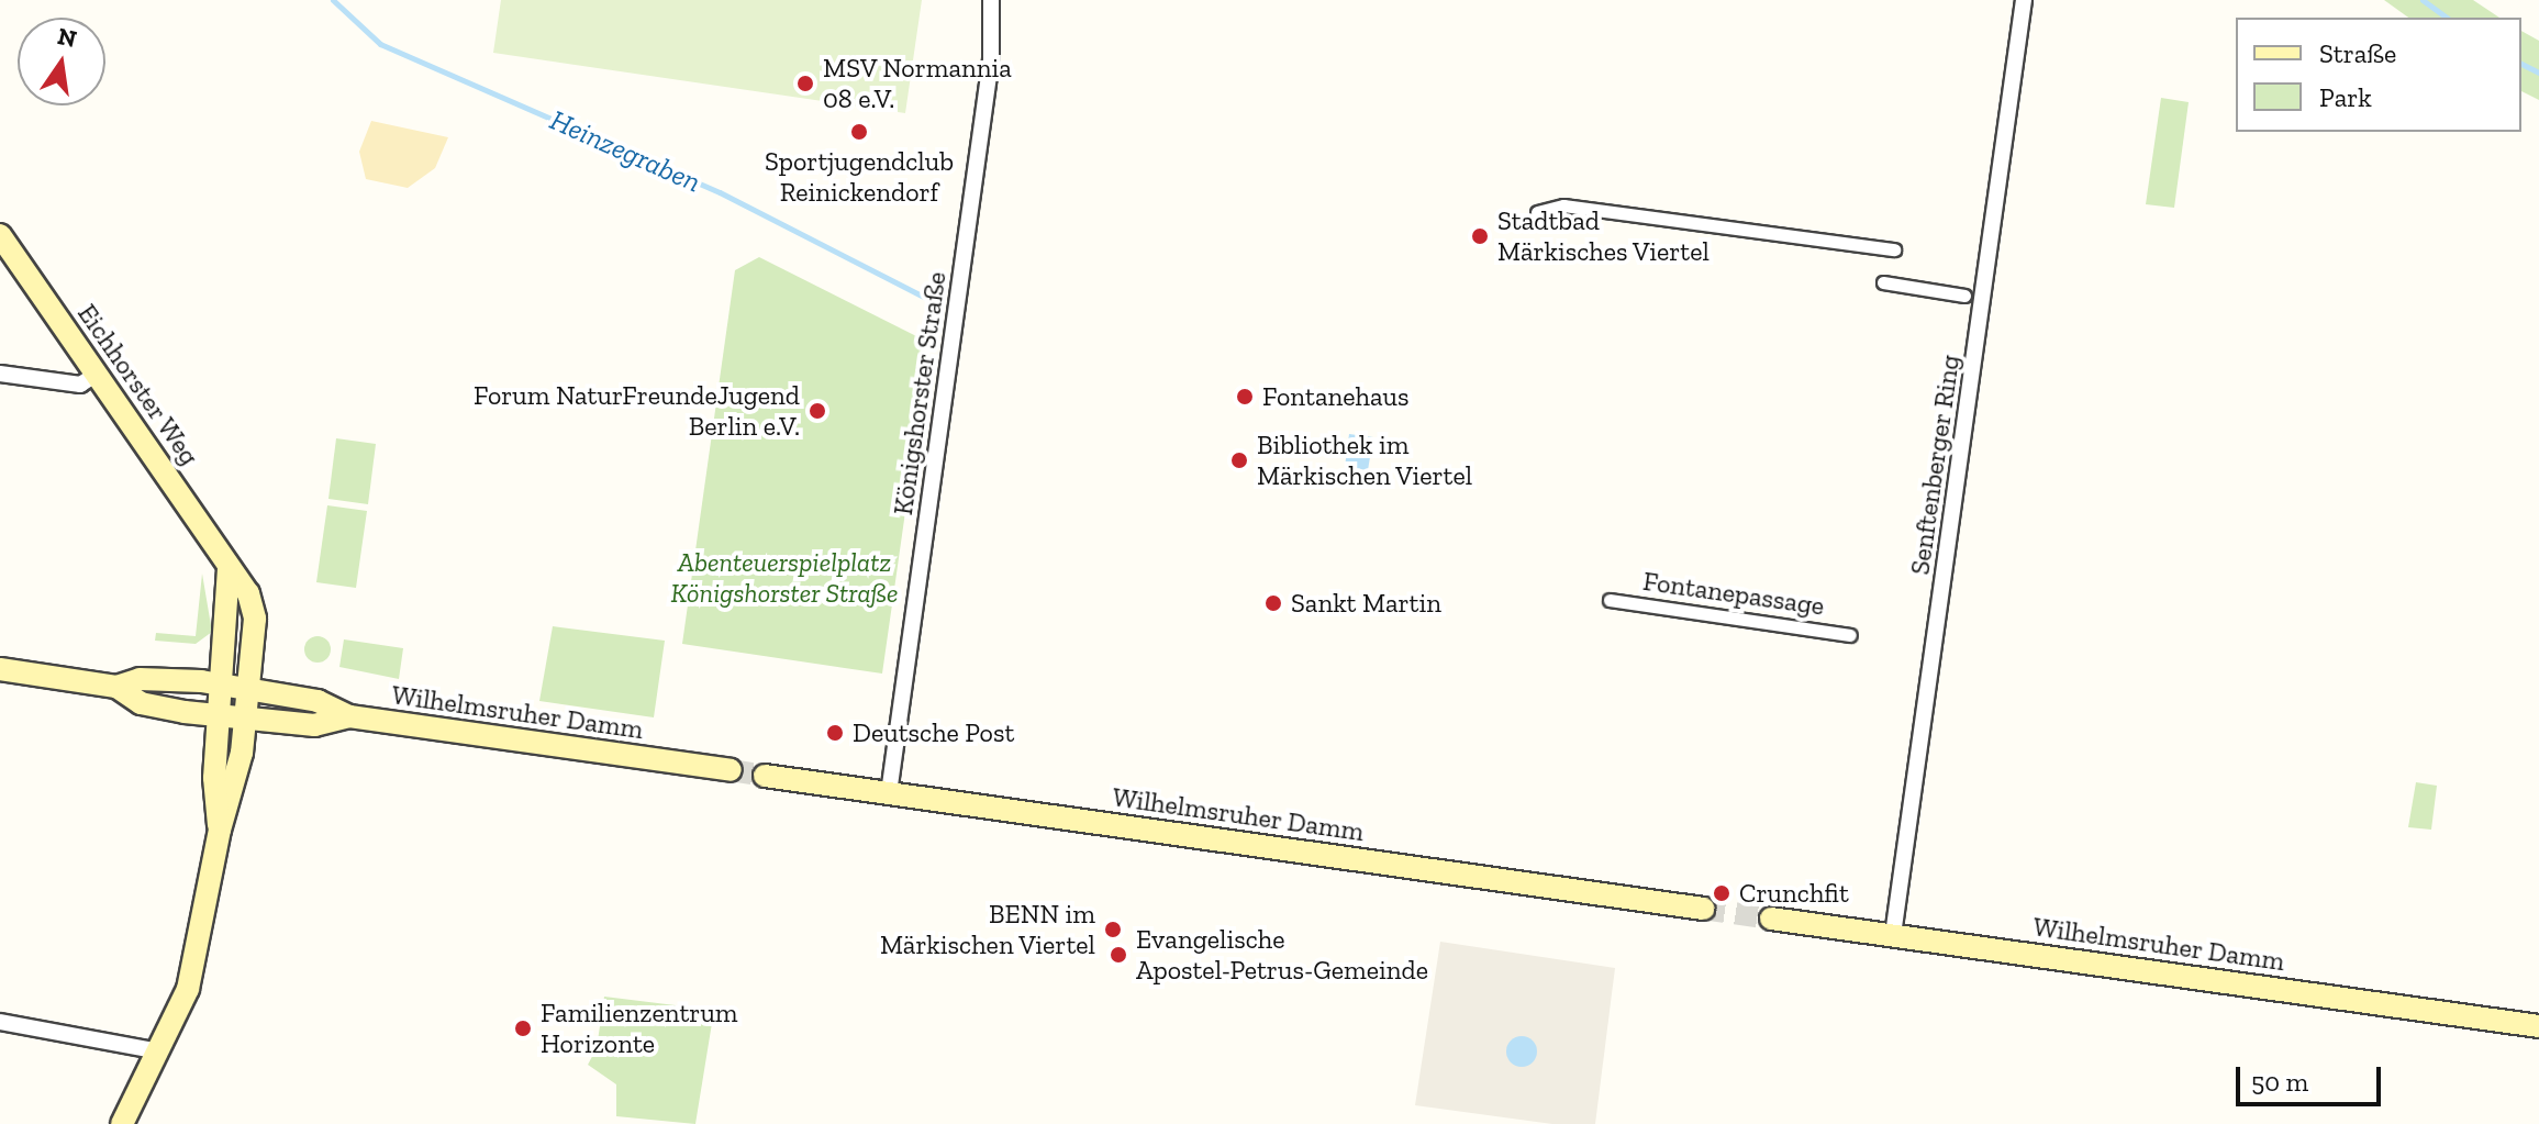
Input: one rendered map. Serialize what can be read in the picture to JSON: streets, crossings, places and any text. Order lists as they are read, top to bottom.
{
  "streets": {
    "main road": ["Eichhorster Weg", "Wilhelmsruher Damm"],
    "street": ["Königshorster Straße", "Senftenberger Ring", "Fontanepassage"]
  },
  "crossings": [
    ["Eichhorster Weg", "Wilhelmsruher Damm"],
    ["Königshorster Straße", "Wilhelmsruher Damm"],
    ["Senftenberger Ring", "Wilhelmsruher Damm"]
  ],
  "water": ["Heinzegraben"],
  "parks": ["Abenteuerspielplatz Königshorster Straße"],
  "places": [
    "MSV Normannia 08 e.V.",
    "Sportjugendclub Reinickendorf",
    "Stadtbad Märkisches Viertel",
    "Fontanehaus",
    "Forum NaturFreundeJugend Berlin e.V.",
    "Bibliothek im Märkischen Viertel",
    "Sankt Martin",
    "Deutsche Post",
    "Crunchfit",
    "BENN im Märkischen Viertel",
    "Evangelische Apostel-Petrus-Gemeinde",
    "Familienzentrum Horizonte"
  ],
  "legend": ["Straße", "Park"],
  "scale_bar": "50 m",
  "north": "top"
}
